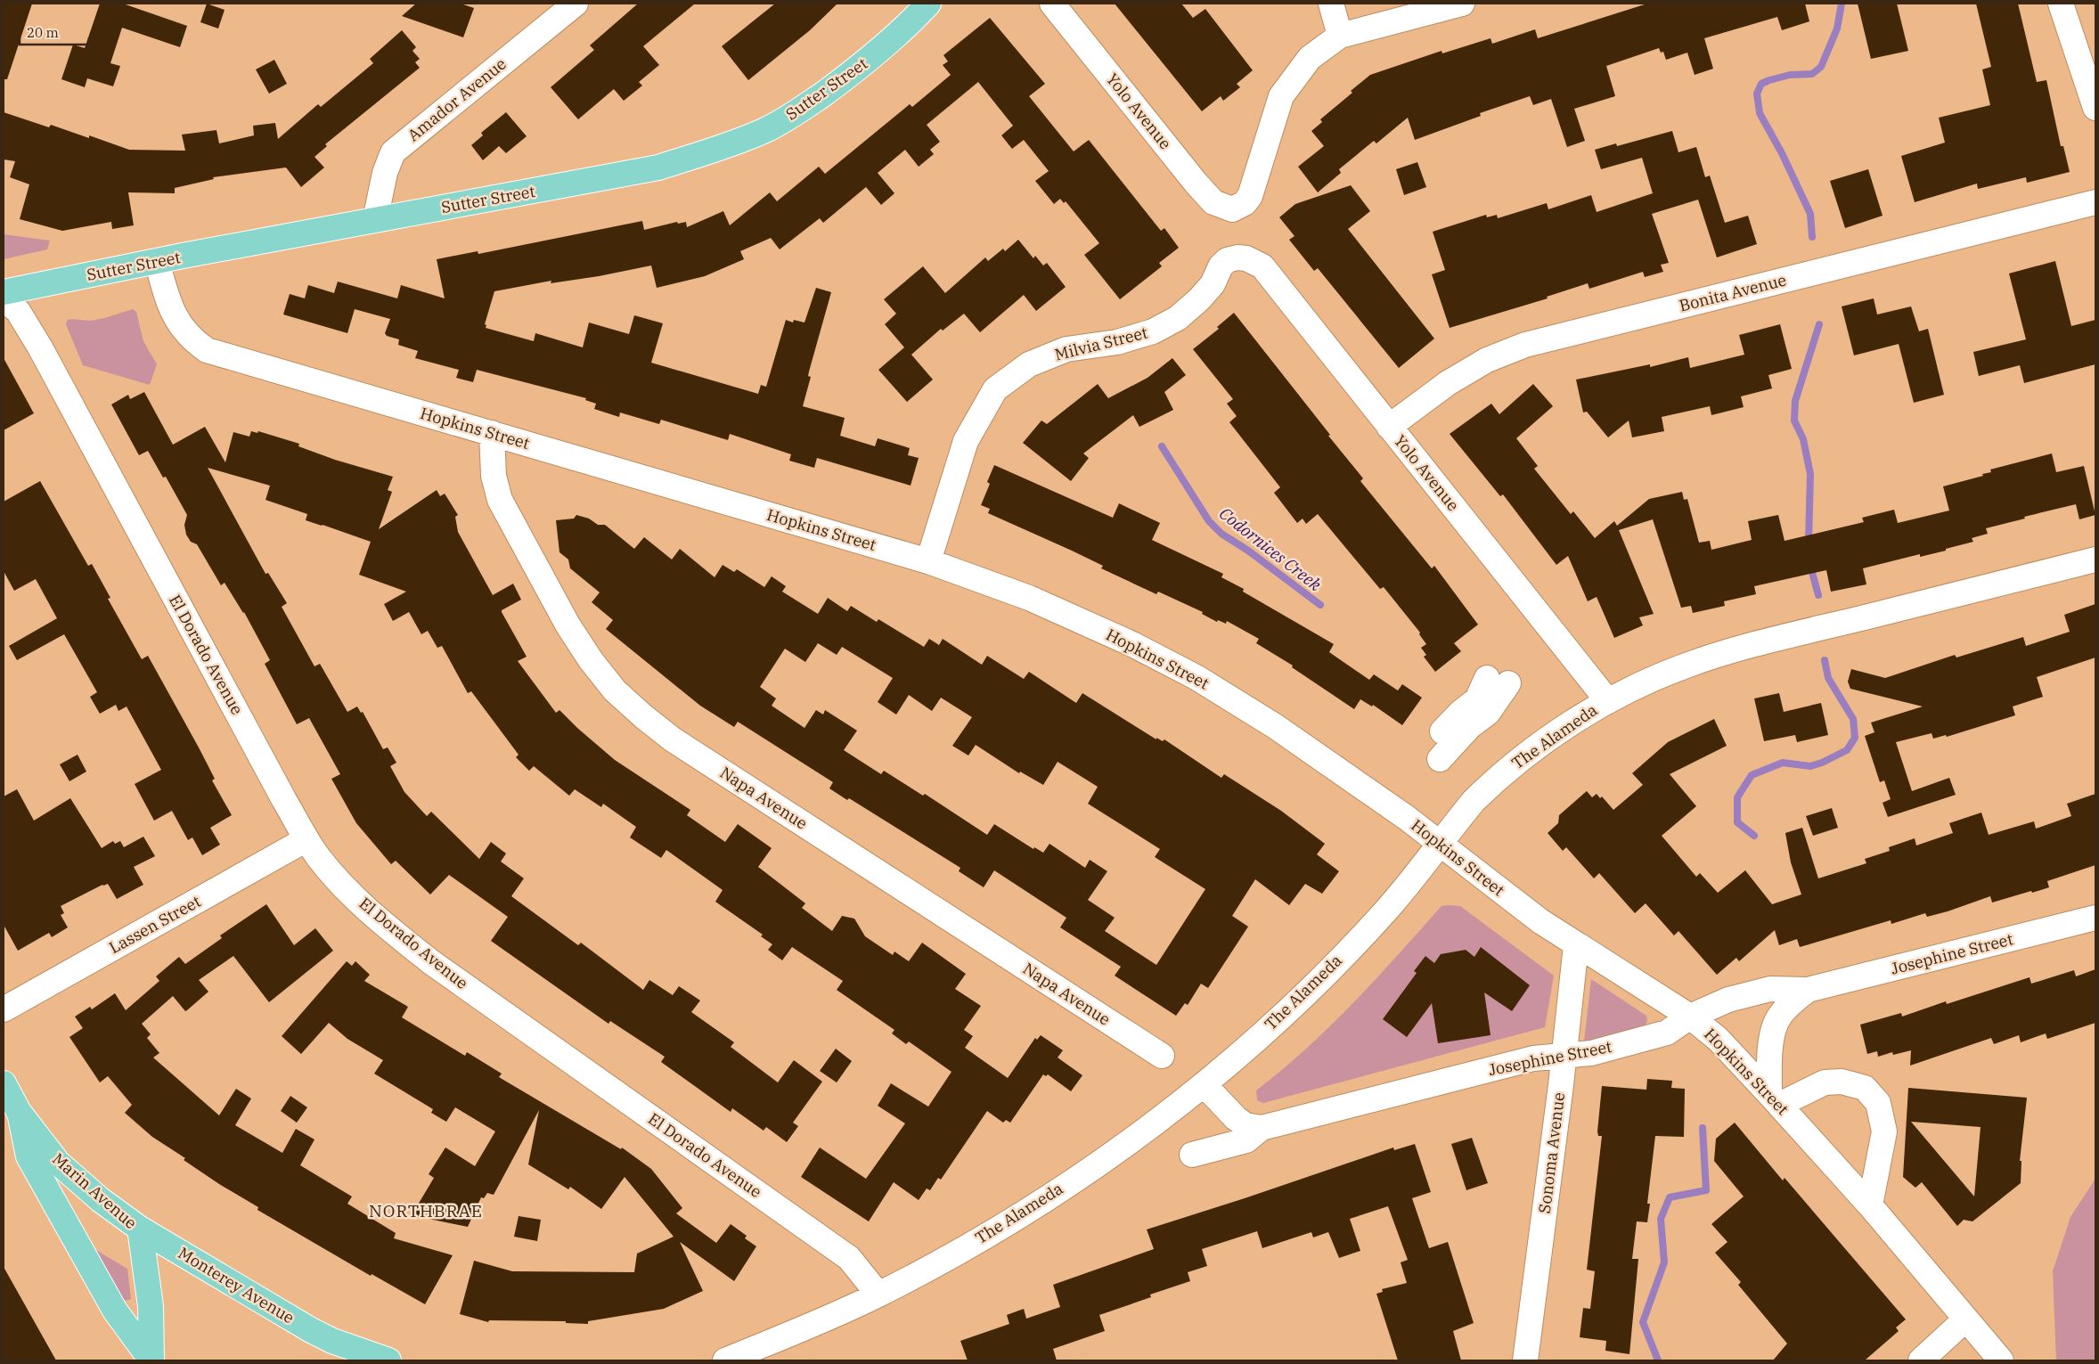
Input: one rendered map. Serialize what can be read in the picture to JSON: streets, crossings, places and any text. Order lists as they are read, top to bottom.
{
  "streets": {
    "main road": ["Sutter Street", "Marin Avenue", "Monterey Avenue"],
    "street": [
      "Amador Avenue",
      "Yolo Avenue",
      "Bonita Avenue",
      "Milvia Street",
      "Hopkins Street",
      "El Dorado Avenue",
      "The Alameda",
      "Napa Avenue",
      "Lassen Street",
      "Josephine Street",
      "Sonoma Avenue"
    ]
  },
  "crossings": [
    ["Sutter Street", "Amador Avenue"],
    ["Sutter Street", "Hopkins Street"],
    ["Yolo Avenue", "Bonita Avenue"],
    ["Yolo Avenue", "Milvia Street"],
    ["Yolo Avenue", "The Alameda"],
    ["Milvia Street", "Hopkins Street"],
    ["Hopkins Street", "The Alameda"],
    ["Hopkins Street", "Napa Avenue"],
    ["Hopkins Street", "Josephine Street"],
    ["Hopkins Street", "Sonoma Avenue"],
    ["El Dorado Avenue", "The Alameda"],
    ["El Dorado Avenue", "Lassen Street"],
    ["Josephine Street", "Sonoma Avenue"],
    ["Marin Avenue", "Monterey Avenue"]
  ],
  "districts": ["NORTHBRAE"],
  "water": ["Codornices Creek"],
  "scale_bar": "20 m"
}
